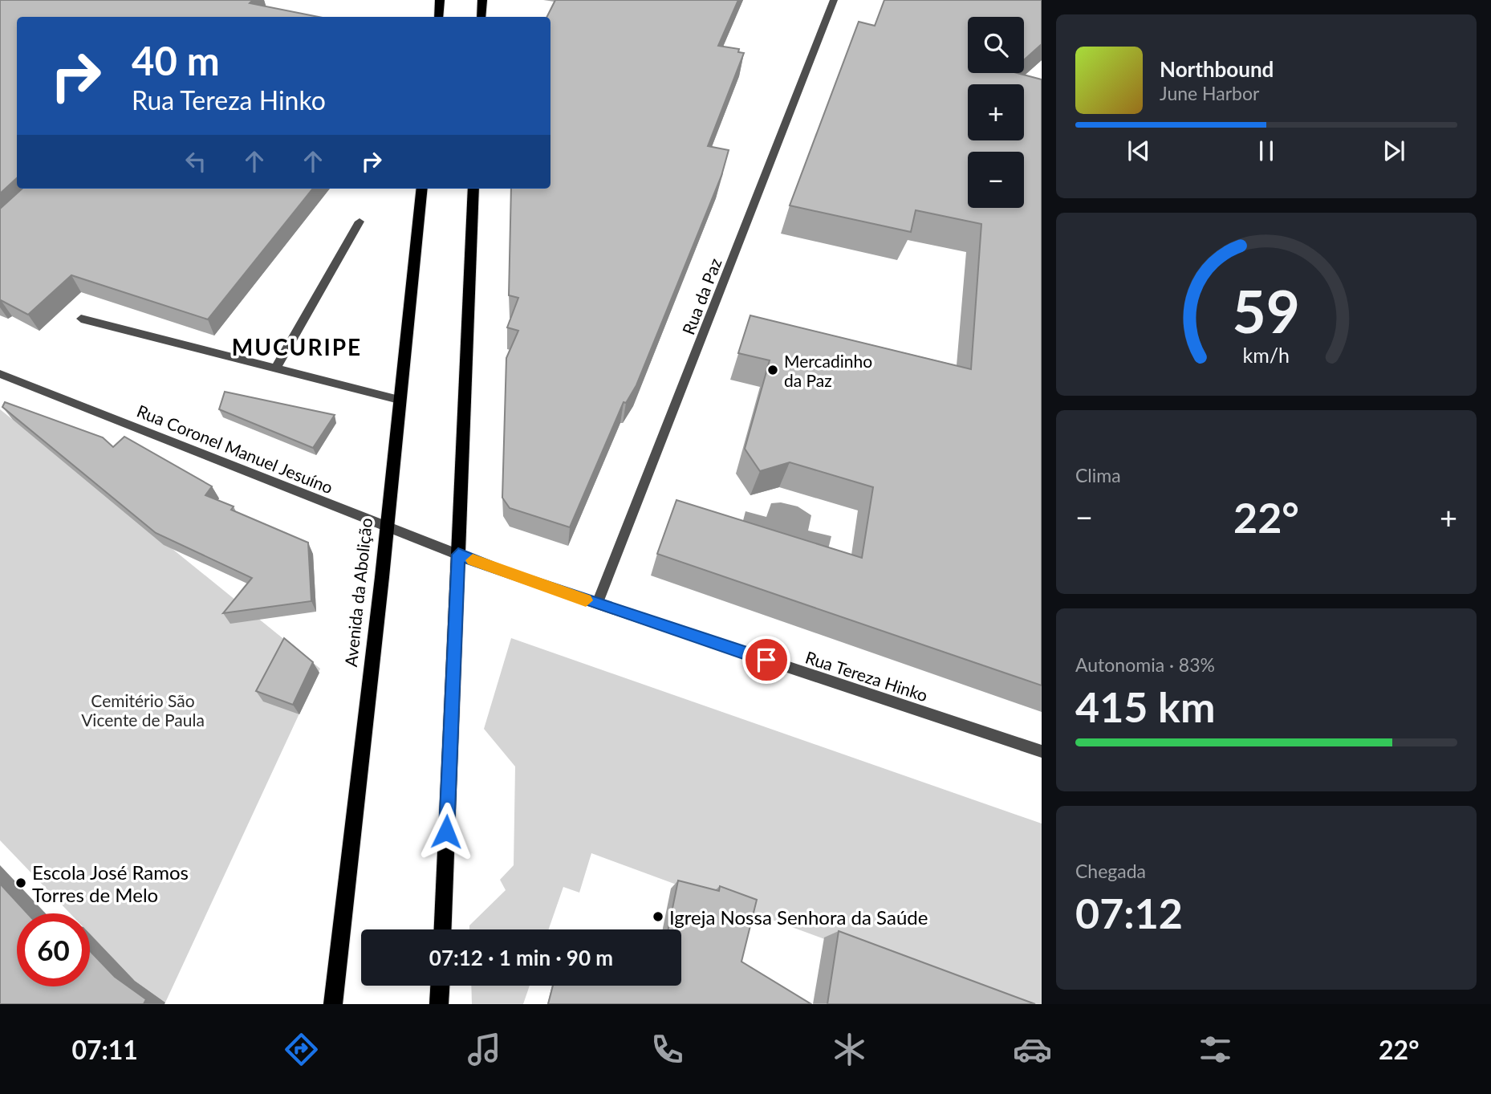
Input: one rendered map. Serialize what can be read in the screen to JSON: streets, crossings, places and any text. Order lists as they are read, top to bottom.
{
  "streets": {
    "main road": ["Avenida da Abolição"],
    "street": ["Rua da Paz", "Rua Coronel Manuel Jesuíno", "Rua Tereza Hinko"]
  },
  "crossings": [
    ["Rua da Paz", "Rua Tereza Hinko"],
    ["Rua Coronel Manuel Jesuíno", "Avenida da Abolição"],
    ["Rua Coronel Manuel Jesuíno", "Rua Tereza Hinko"]
  ],
  "districts": ["MUCURIPE"],
  "parks": ["Cemitério São Vicente de Paula"],
  "places": ["Mercadinho da Paz", "Escola José Ramos Torres de Melo", "Igreja Nossa Senhora da Saúde"],
  "page": {
    "map_buttons": ["+", "−"],
    "turn": ["40 m", "Rua Tereza Hinko"],
    "song": ["Northbound", "June Harbor"],
    "tile": [
      "Clima",
      ["Autonomia · 83%", "415 km"],
      ["Chegada", "07:12"]
    ],
    "heat": ["−", "22°", "+"],
    "limit": "60",
    "trip": "07:12 · 1 min · 90 m",
    "tabs": ["07:11", "22°"],
    "gauge": ["59", "km/h"]
  }
}
